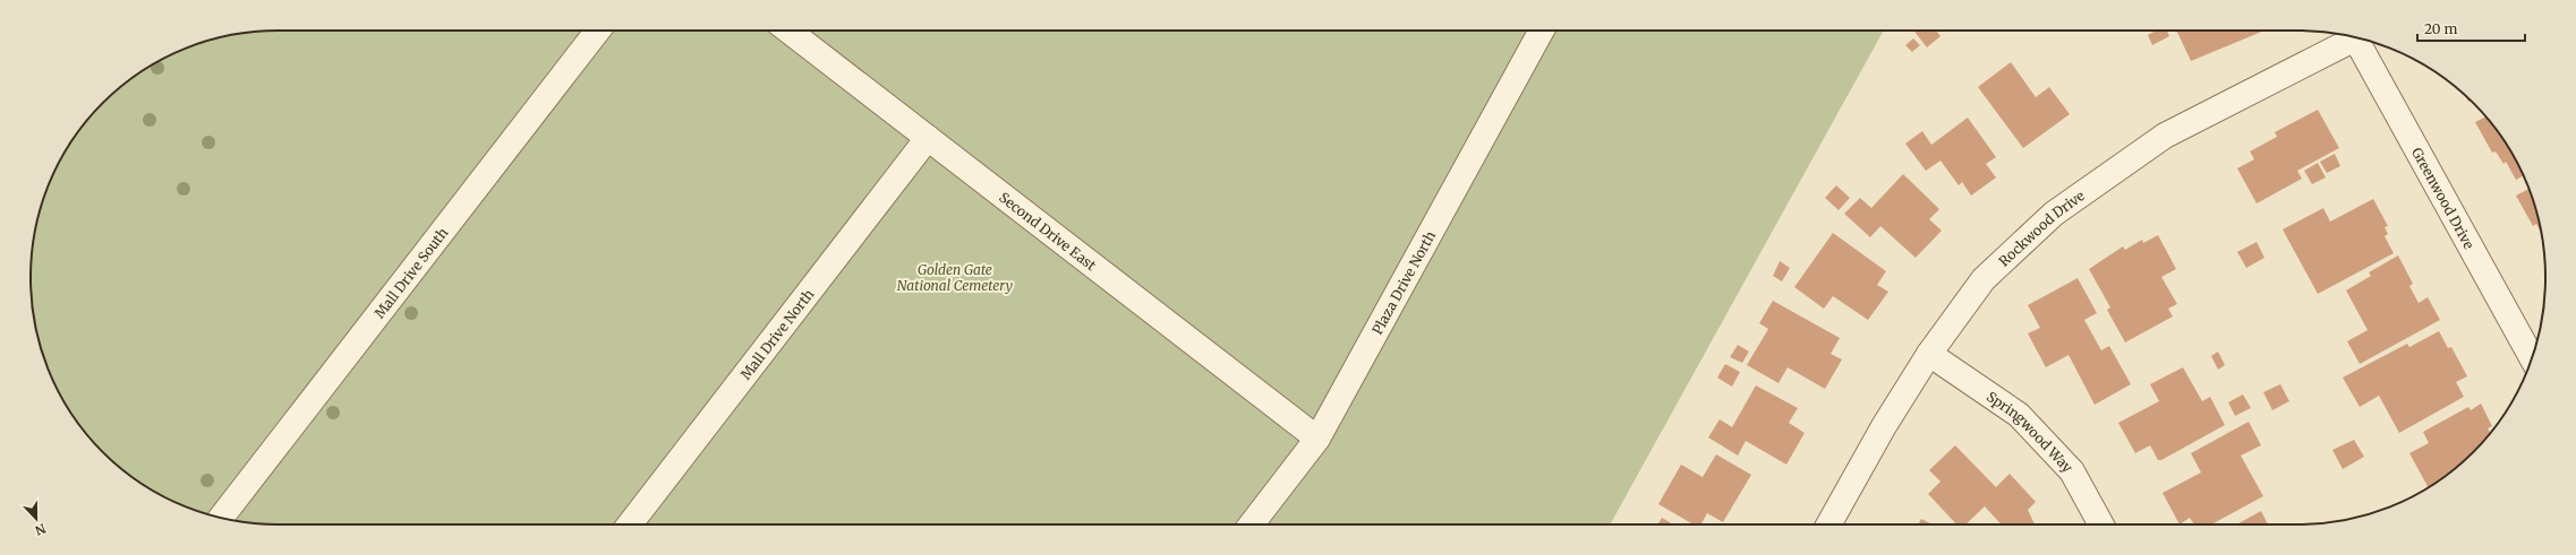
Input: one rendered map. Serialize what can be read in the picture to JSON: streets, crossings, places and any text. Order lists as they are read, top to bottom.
{
  "streets": {
    "street": [
      "Greenwood Drive",
      "Rockwood Drive",
      "Second Drive East",
      "Mall Drive South",
      "Plaza Drive North",
      "Mall Drive North",
      "Springwood Way"
    ]
  },
  "crossings": [
    ["Rockwood Drive", "Springwood Way"],
    ["Second Drive East", "Plaza Drive North"],
    ["Second Drive East", "Mall Drive North"]
  ],
  "parks": ["Golden Gate National Cemetery"],
  "scale_bar": "20 m",
  "north": "bottom"
}
